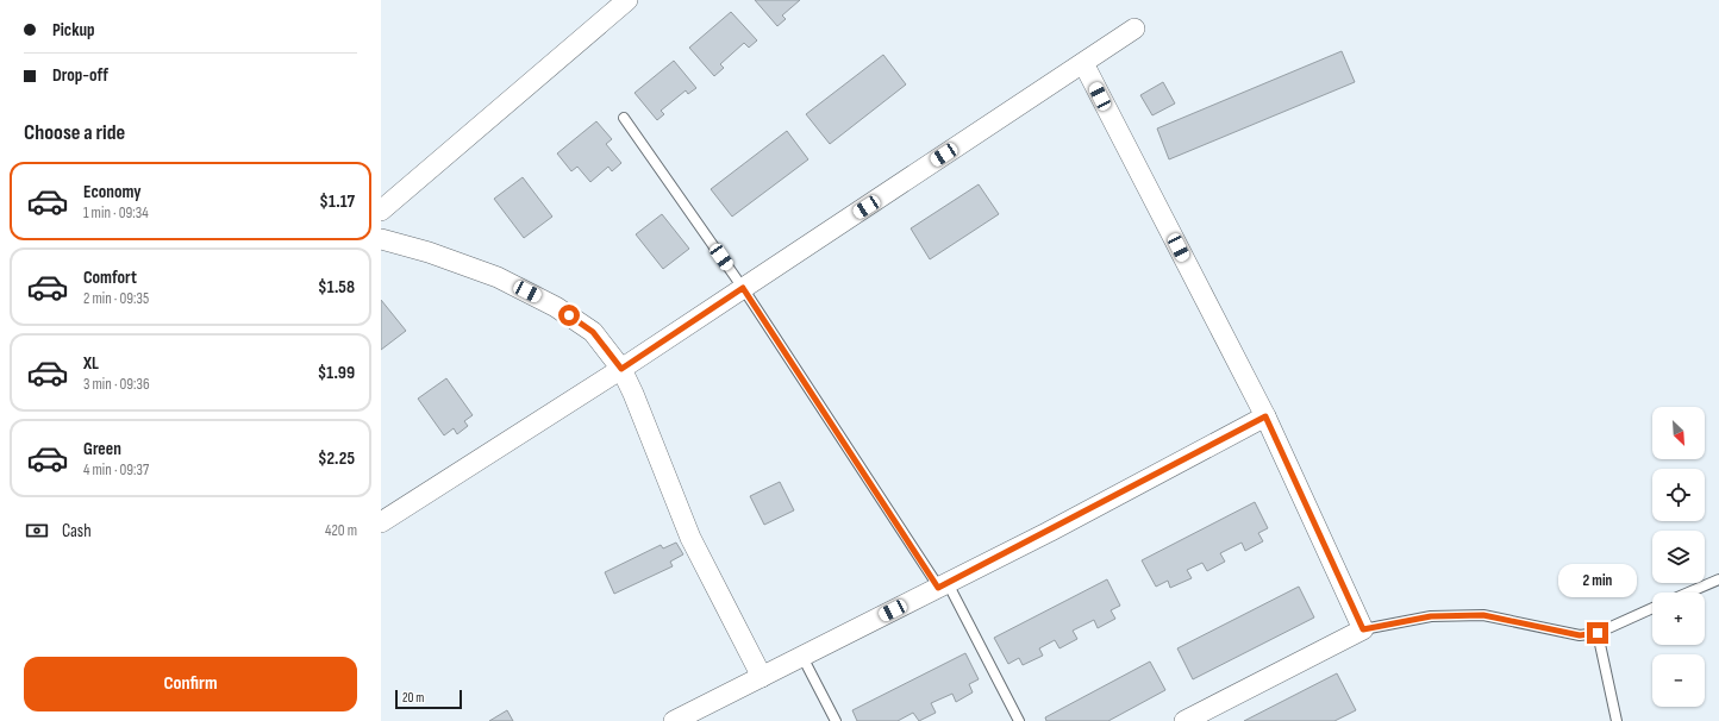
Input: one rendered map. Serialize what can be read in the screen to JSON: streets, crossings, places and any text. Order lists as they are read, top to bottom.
{
  "scale_bar": "20 m",
  "north": "bottom right",
  "page": {
    "banner": ["Pickup", "Drop-off"],
    "heading": "Choose a ride",
    "list": [
      {
        "name": "Economy",
        "note": "1 min · 09:34",
        "value": "$1.17"
      },
      {
        "name": "Comfort",
        "note": "2 min · 09:35",
        "value": "$1.58"
      },
      {
        "name": "XL",
        "note": "3 min · 09:36",
        "value": "$1.99"
      },
      {
        "name": "Green",
        "note": "4 min · 09:37",
        "value": "$2.25"
      }
    ],
    "map_buttons": ["+", "−"],
    "pay": ["Cash", "420 m"],
    "bubble": "2 min",
    "buttons": "Confirm",
    "scale": "20 m"
  }
}
